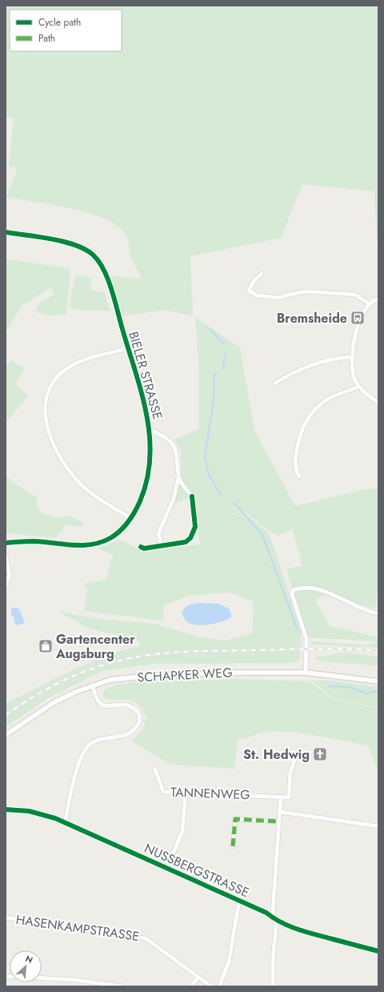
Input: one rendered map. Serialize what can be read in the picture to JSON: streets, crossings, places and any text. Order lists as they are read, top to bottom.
{
  "streets": {
    "street": [
      "BIELER STRASSE",
      "SCHAPKER WEG",
      "TANNENWEG",
      "NUSSBERGSTRASSE",
      "HASENKAMPSTRASSE"
    ]
  },
  "places": {
    "bus stop": ["Bremsheide"],
    "shop": ["Gartencenter Augsburg"],
    "church": ["St. Hedwig"]
  },
  "legend": ["Cycle path", "Path"],
  "north": "top right"
}
